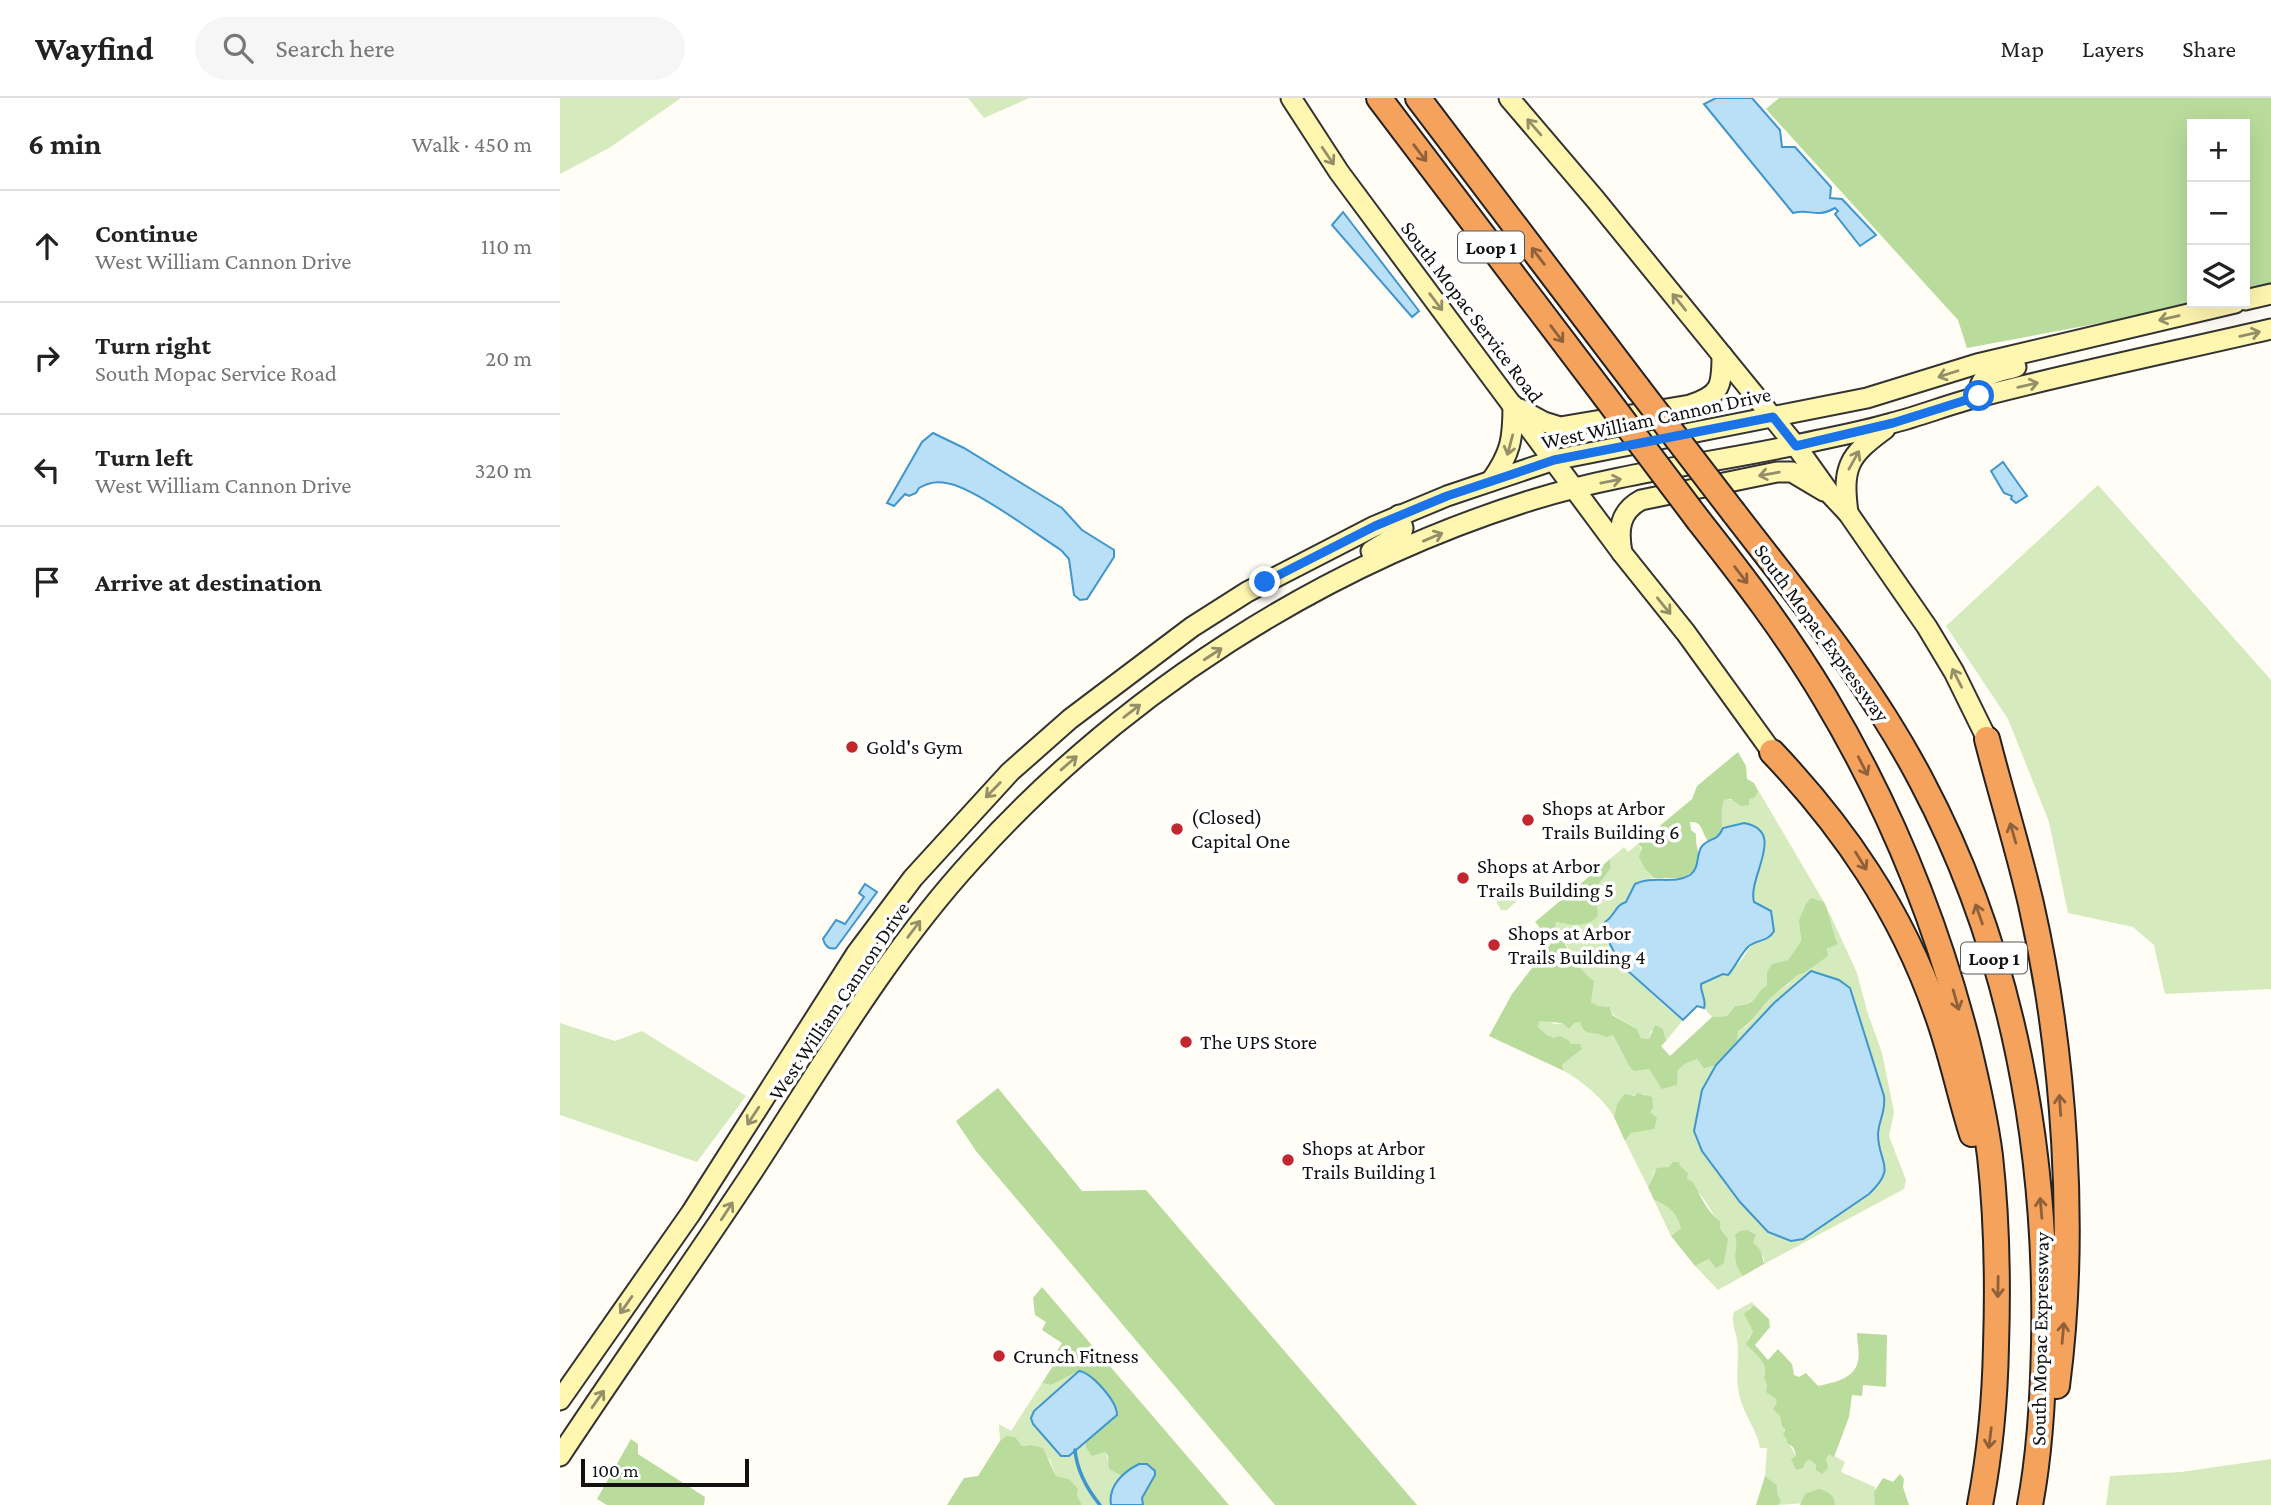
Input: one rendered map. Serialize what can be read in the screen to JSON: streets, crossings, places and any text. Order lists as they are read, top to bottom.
{
  "streets": {
    "highway": ["Loop 1", "South Mopac Expressway"],
    "main road": ["South Mopac Service Road", "West William Cannon Drive"]
  },
  "crossings": [
    ["South Mopac Service Road", "West William Cannon Drive"]
  ],
  "one_way": ["South Mopac Service Road"],
  "places": [
    "Gold's Gym",
    "Shops at Arbor Trails Building 6",
    "(Closed) Capital One",
    "Shops at Arbor Trails Building 5",
    "Shops at Arbor Trails Building 4",
    "The UPS Store",
    "Shops at Arbor Trails Building 1",
    "Crunch Fitness"
  ],
  "scale_bar": "100 m",
  "page": {
    "header": "Wayfind",
    "search": "Search here",
    "nav": ["Map", "Layers", "Share"],
    "heading": ["6 min", "Walk · 450 m"],
    "map_buttons": ["+", "−"],
    "list": [
      ["Continue", "West William Cannon Drive", "110 m"],
      ["Turn right", "South Mopac Service Road", "20 m"],
      ["Turn left", "West William Cannon Drive", "320 m"],
      "Arrive at destination"
    ],
    "scale": "100 m"
  }
}
